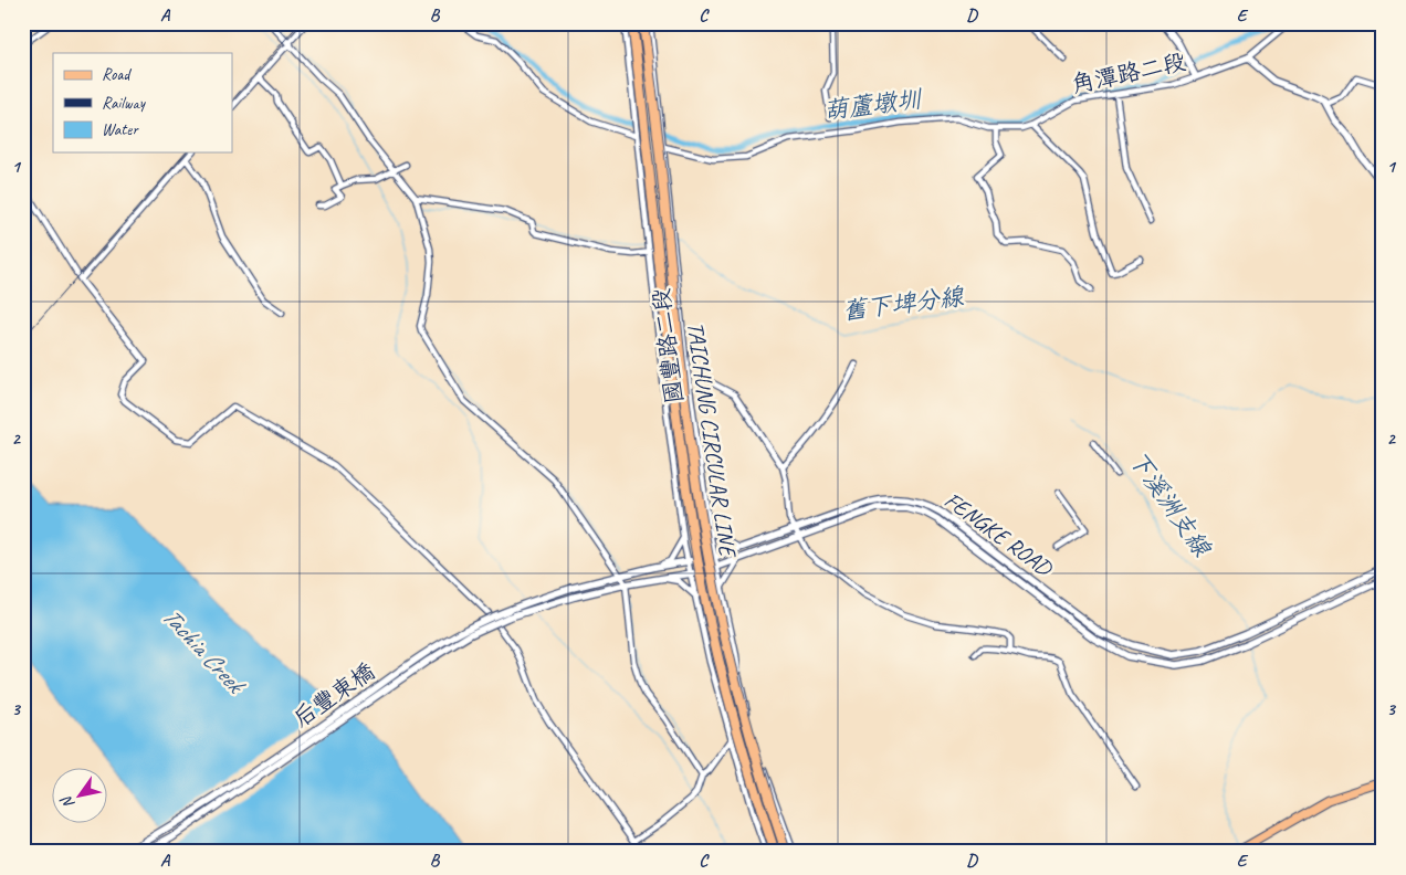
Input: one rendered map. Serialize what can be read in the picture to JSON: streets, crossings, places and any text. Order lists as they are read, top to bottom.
{
  "streets": {
    "highway": ["TAICHUNG CIRCULAR LINE"],
    "street": [
      "角潭路二段",
      "國豐路二段",
      "FENGKE ROAD",
      "后豐東橋"
    ]
  },
  "crossings": [
    ["角潭路二段", "國豐路二段"],
    ["國豐路二段", "FENGKE ROAD"],
    ["FENGKE ROAD", "后豐東橋"]
  ],
  "water": [
    "葫蘆墩圳",
    "舊下埤分線",
    "下溪洲支線",
    "Tachia Creek"
  ],
  "legend": ["Road", "Railway", "Water"],
  "north": "bottom left",
  "grid": {
    "columns": [
      "A",
      "B",
      "C",
      "D",
      "E"
    ],
    "rows": ["1", "2", "3"]
  }
}
